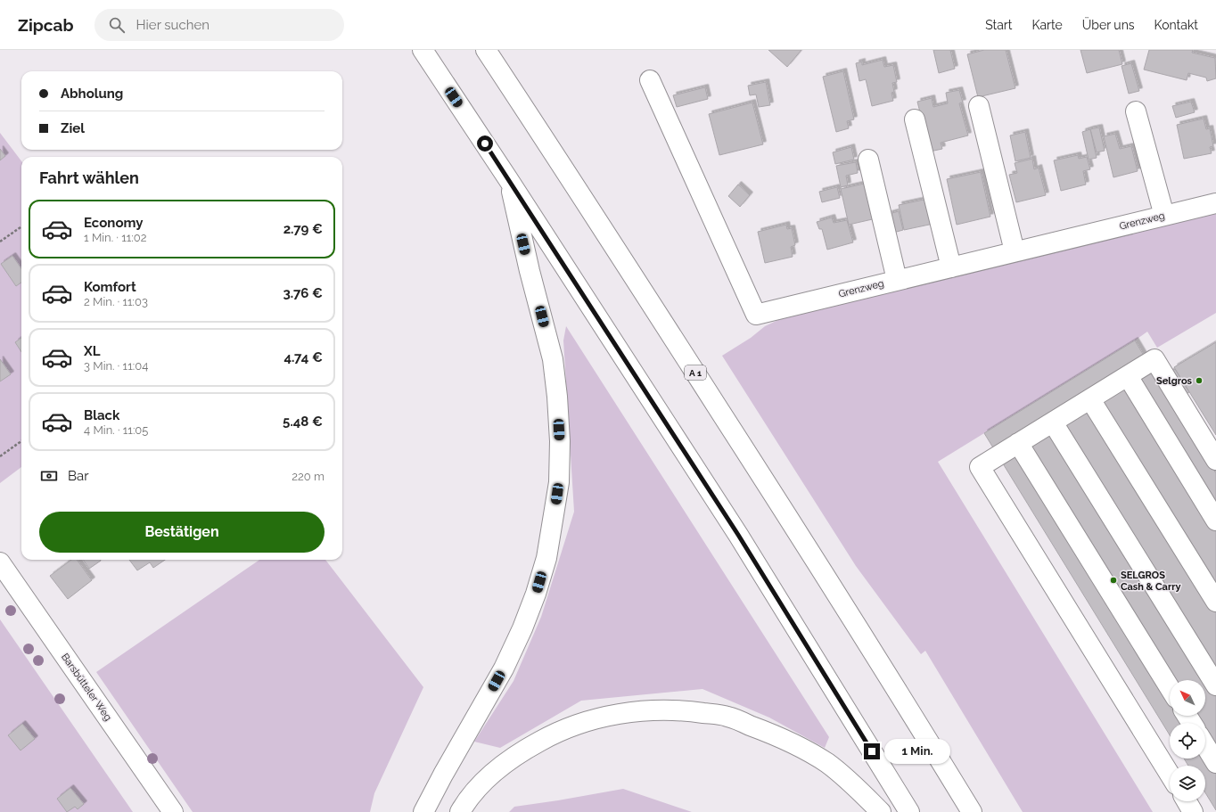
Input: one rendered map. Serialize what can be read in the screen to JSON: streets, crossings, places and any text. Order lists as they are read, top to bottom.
{
  "streets": {
    "main road": ["Grenzweg", "A 1", "Barsbütteler Weg"]
  },
  "places": ["Selgros", "SELGROS Cash & Carry"],
  "north": "top left",
  "page": {
    "header": "Zipcab",
    "search": "Hier suchen",
    "nav": [
      "Start",
      "Karte",
      "Über uns",
      "Kontakt"
    ],
    "banner": ["Abholung", "Ziel"],
    "heading": "Fahrt wählen",
    "list": [
      {
        "name": "Economy",
        "note": "1 Min. · 11:02",
        "value": "2.79 €"
      },
      {
        "name": "Komfort",
        "note": "2 Min. · 11:03",
        "value": "3.76 €"
      },
      {
        "name": "XL",
        "note": "3 Min. · 11:04",
        "value": "4.74 €"
      },
      {
        "name": "Black",
        "note": "4 Min. · 11:05",
        "value": "5.48 €"
      }
    ],
    "pay": ["Bar", "220 m"],
    "buttons": "Bestätigen",
    "bubble": "1 Min."
  }
}
